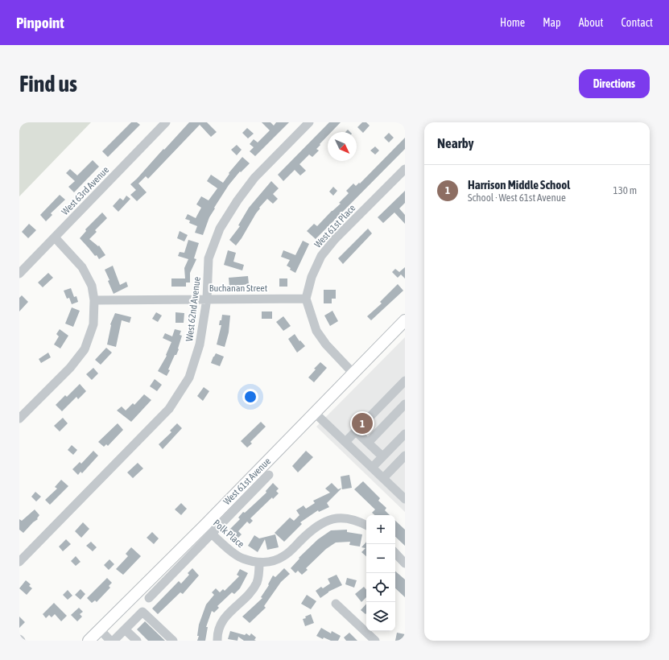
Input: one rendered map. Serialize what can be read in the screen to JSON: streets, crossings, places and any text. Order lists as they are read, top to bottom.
{
  "streets": {
    "main road": ["West 61st Avenue"],
    "street": [
      "West 63rd Avenue",
      "West 61st Place",
      "Buchanan Street",
      "West 62nd Avenue",
      "Polk Place"
    ]
  },
  "crossings": [
    ["West 61st Place", "Buchanan Street"],
    ["Buchanan Street", "West 62nd Avenue"],
    ["West 61st Avenue", "Polk Place"]
  ],
  "north": "bottom right",
  "page": {
    "header": "Pinpoint",
    "nav": [
      "Home",
      "Map",
      "About",
      "Contact"
    ],
    "buttons": "Directions",
    "title": "Find us",
    "heading": "Nearby",
    "list": [
      {
        "mark": "1",
        "name": "Harrison Middle School",
        "note": "School · West 61st Avenue",
        "value": "130 m"
      }
    ],
    "pins": "1",
    "map_buttons": ["+", "−"]
  }
}
